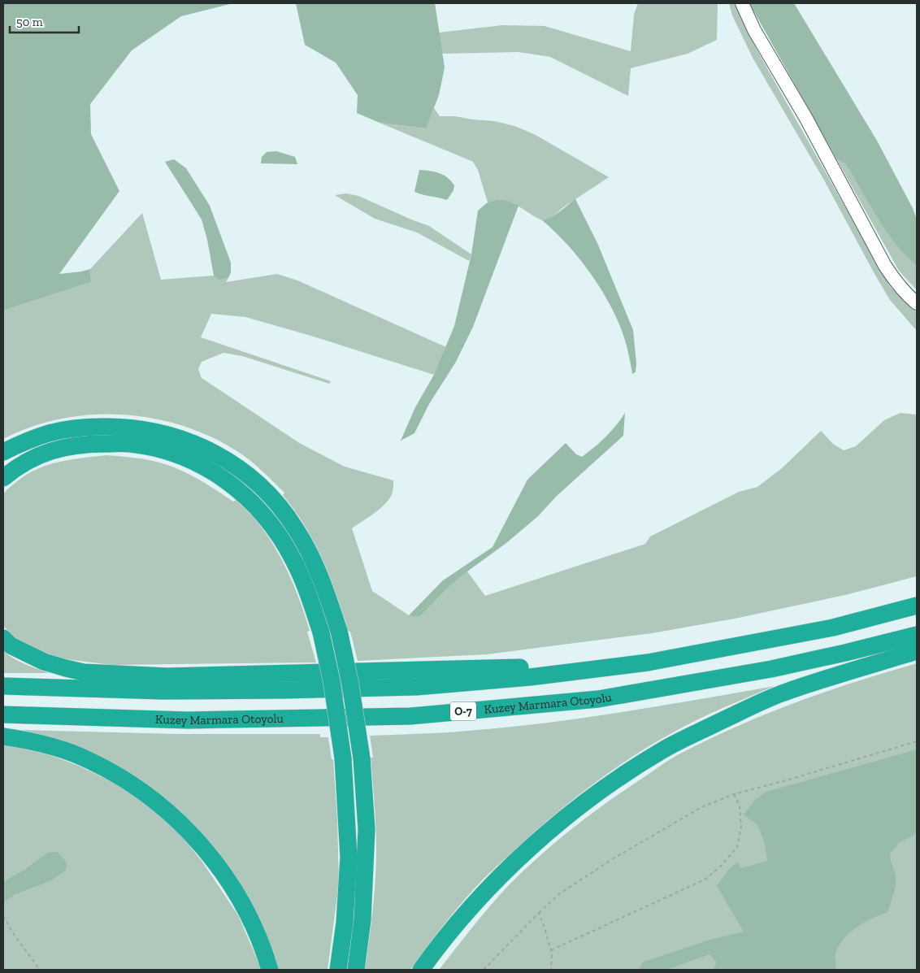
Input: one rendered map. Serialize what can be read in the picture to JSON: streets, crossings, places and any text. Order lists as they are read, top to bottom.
{
  "streets": {
    "highway": ["Kuzey Marmara Otoyolu", "O-7"]
  },
  "scale_bar": "50 m"
}
